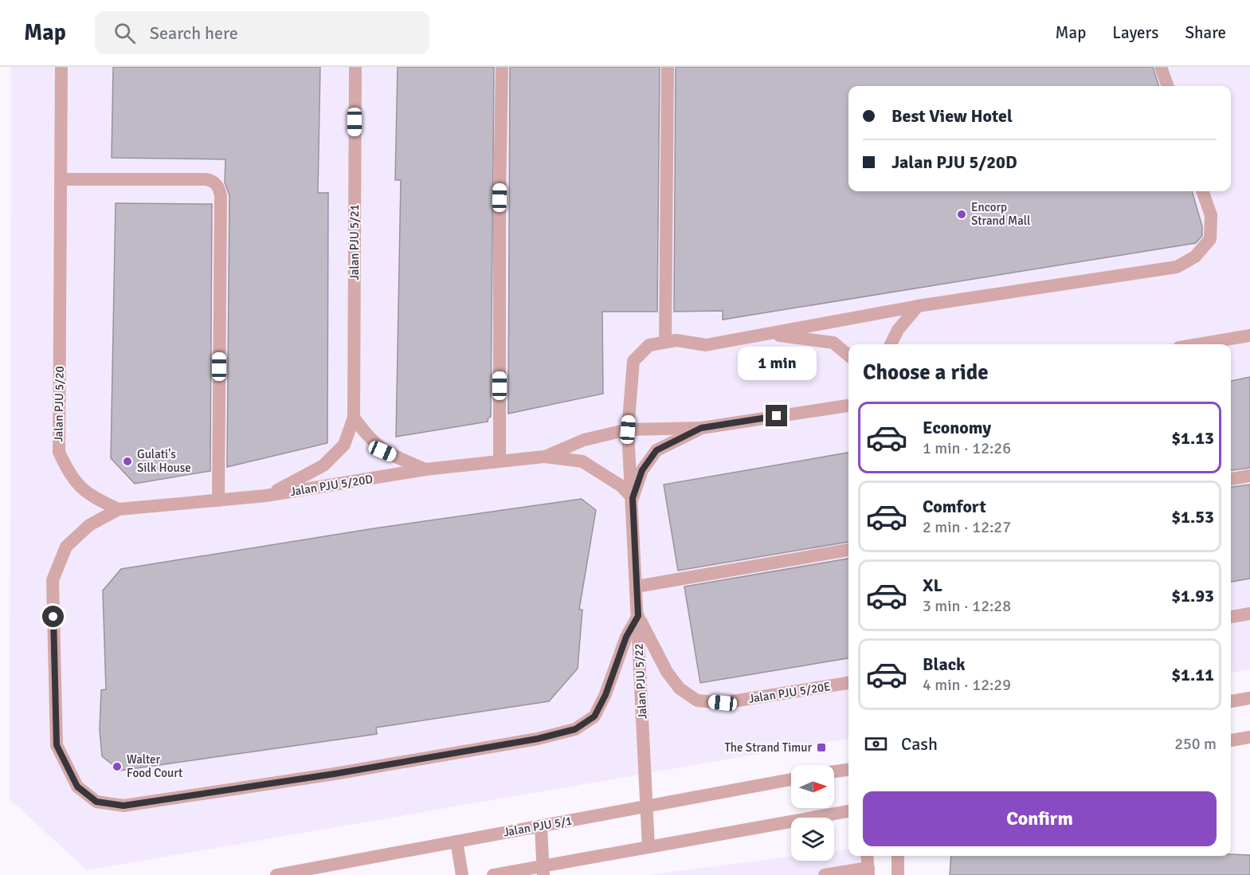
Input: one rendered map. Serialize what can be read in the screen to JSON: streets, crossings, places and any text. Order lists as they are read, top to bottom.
{
  "streets": {
    "street": [
      "Jalan PJU 5/21",
      "Jalan PJU 5/20",
      "Jalan PJU 5/20D",
      "Jalan PJU 5/22",
      "Jalan PJU 5/20E",
      "Jalan PJU 5/1"
    ]
  },
  "crossings": [
    ["Jalan PJU 5/21", "Jalan PJU 5/20D"],
    ["Jalan PJU 5/20", "Jalan PJU 5/20D"],
    ["Jalan PJU 5/20D", "Jalan PJU 5/22"],
    ["Jalan PJU 5/22", "Jalan PJU 5/20E"],
    ["Jalan PJU 5/22", "Jalan PJU 5/1"]
  ],
  "places": {
    "other": ["Encorp Strand Mall", "Gulati's Silk House", "Walter Food Court"],
    "transit": ["The Strand Timur"]
  },
  "north": "right",
  "page": {
    "header": "Map",
    "search": "Search here",
    "nav": ["Map", "Layers", "Share"],
    "banner": ["Best View Hotel", "Jalan PJU 5/20D"],
    "heading": "Choose a ride",
    "bubble": "1 min",
    "list": [
      {
        "name": "Economy",
        "note": "1 min · 12:26",
        "value": "$1.13"
      },
      {
        "name": "Comfort",
        "note": "2 min · 12:27",
        "value": "$1.53"
      },
      {
        "name": "XL",
        "note": "3 min · 12:28",
        "value": "$1.93"
      },
      {
        "name": "Black",
        "note": "4 min · 12:29",
        "value": "$1.11"
      }
    ],
    "pay": ["Cash", "250 m"],
    "buttons": "Confirm"
  }
}
